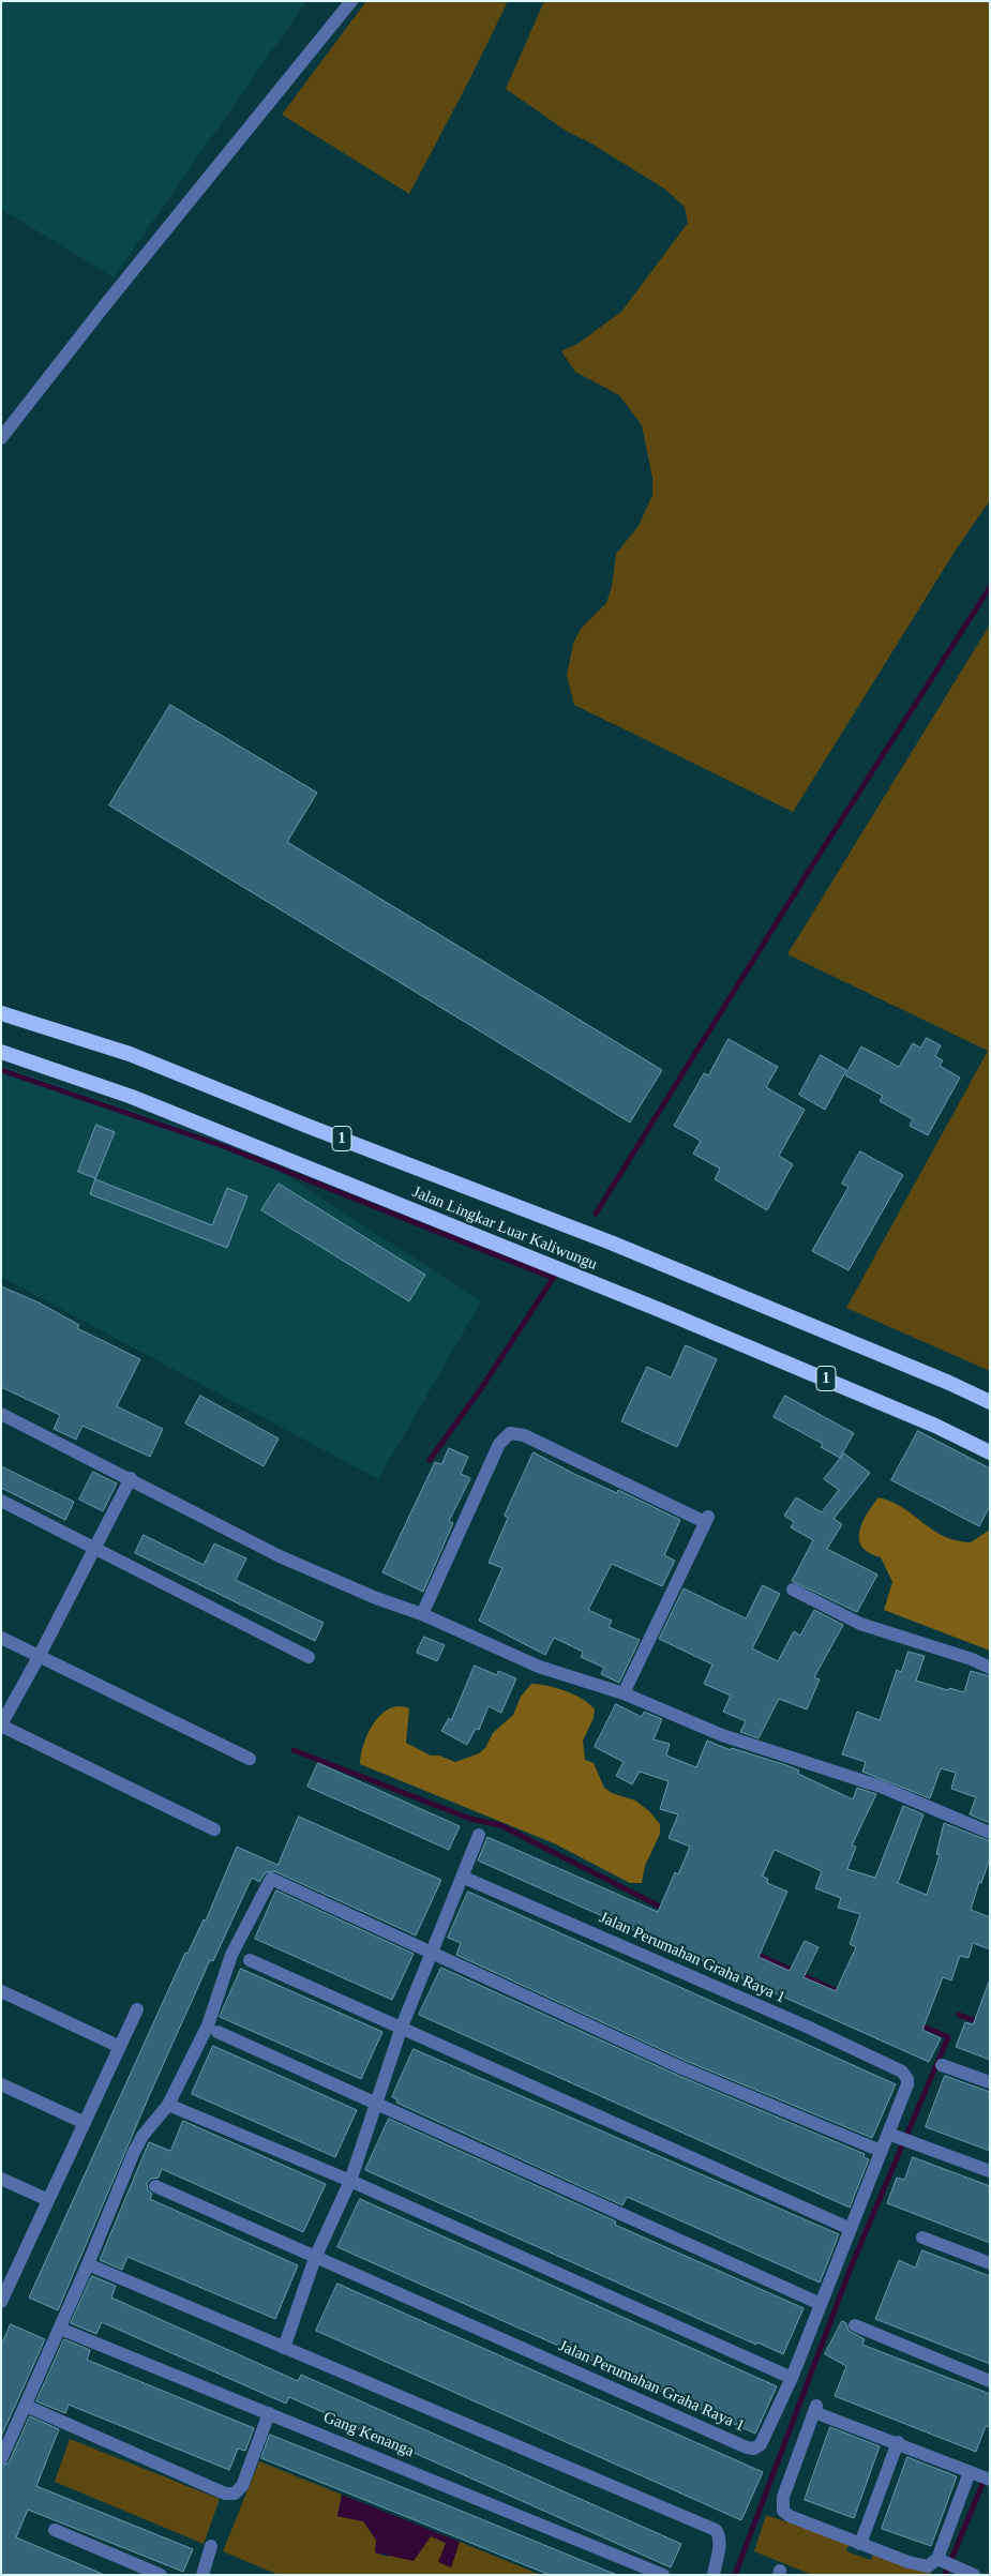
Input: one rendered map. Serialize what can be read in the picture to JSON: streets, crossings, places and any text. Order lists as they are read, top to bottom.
{
  "streets": {
    "highway": ["1", "Jalan Lingkar Luar Kaliwungu"],
    "street": ["Jalan Perumahan Graha Raya 1", "Gang Kenanga"]
  }
}
